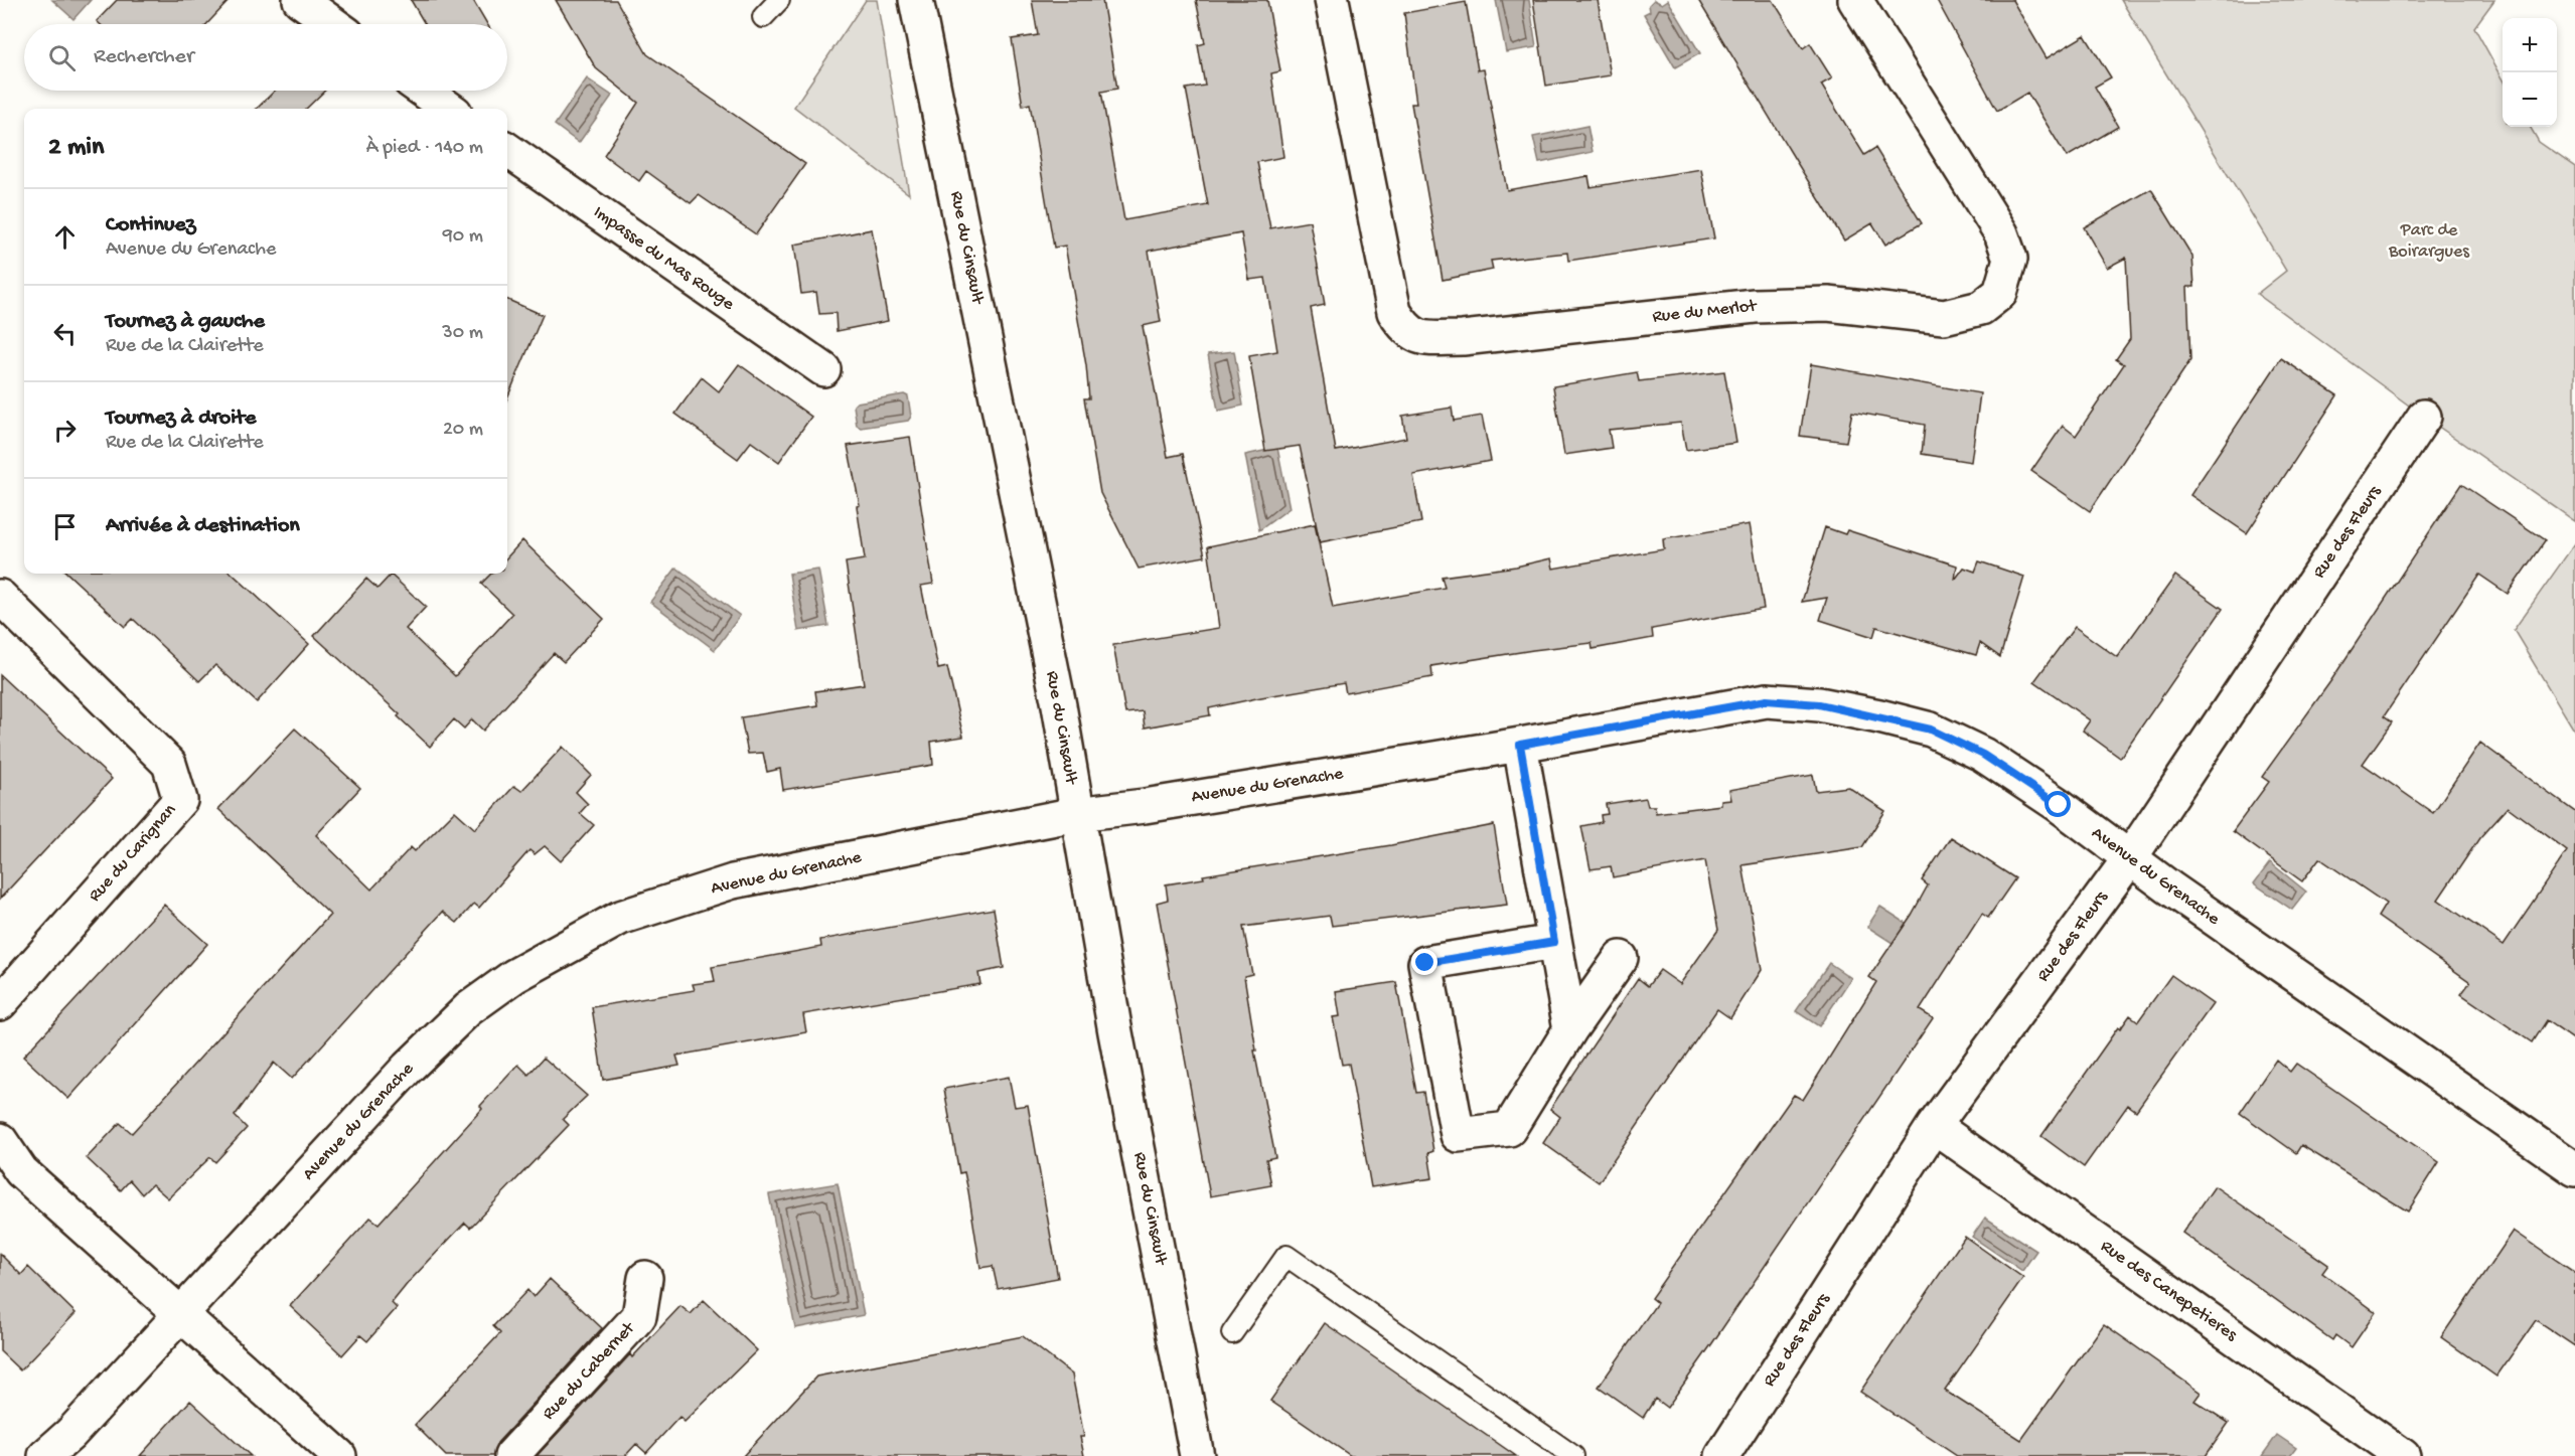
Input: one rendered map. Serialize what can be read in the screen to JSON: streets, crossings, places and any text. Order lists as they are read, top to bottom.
{
  "streets": {
    "street": [
      "Rue du Cinsault",
      "Impasse du Mas Rouge",
      "Rue du Merlot",
      "Rue des Fleurs",
      "Avenue du Grenache",
      "Rue du Carignan",
      "Rue des Canepetieres",
      "Rue du Cabernet"
    ]
  },
  "crossings": [
    ["Rue du Cinsault", "Avenue du Grenache"],
    ["Rue des Fleurs", "Avenue du Grenache"],
    ["Rue des Fleurs", "Rue des Canepetieres"]
  ],
  "parks": ["Parc de Boirargues"],
  "page": {
    "map_buttons": ["+", "−"],
    "search": "Rechercher",
    "heading": ["2 min", "À pied · 140 m"],
    "list": [
      ["Continuez", "Avenue du Grenache", "90 m"],
      ["Tournez à gauche", "Rue de la Clairette", "30 m"],
      ["Tournez à droite", "Rue de la Clairette", "20 m"],
      "Arrivée à destination"
    ]
  }
}
